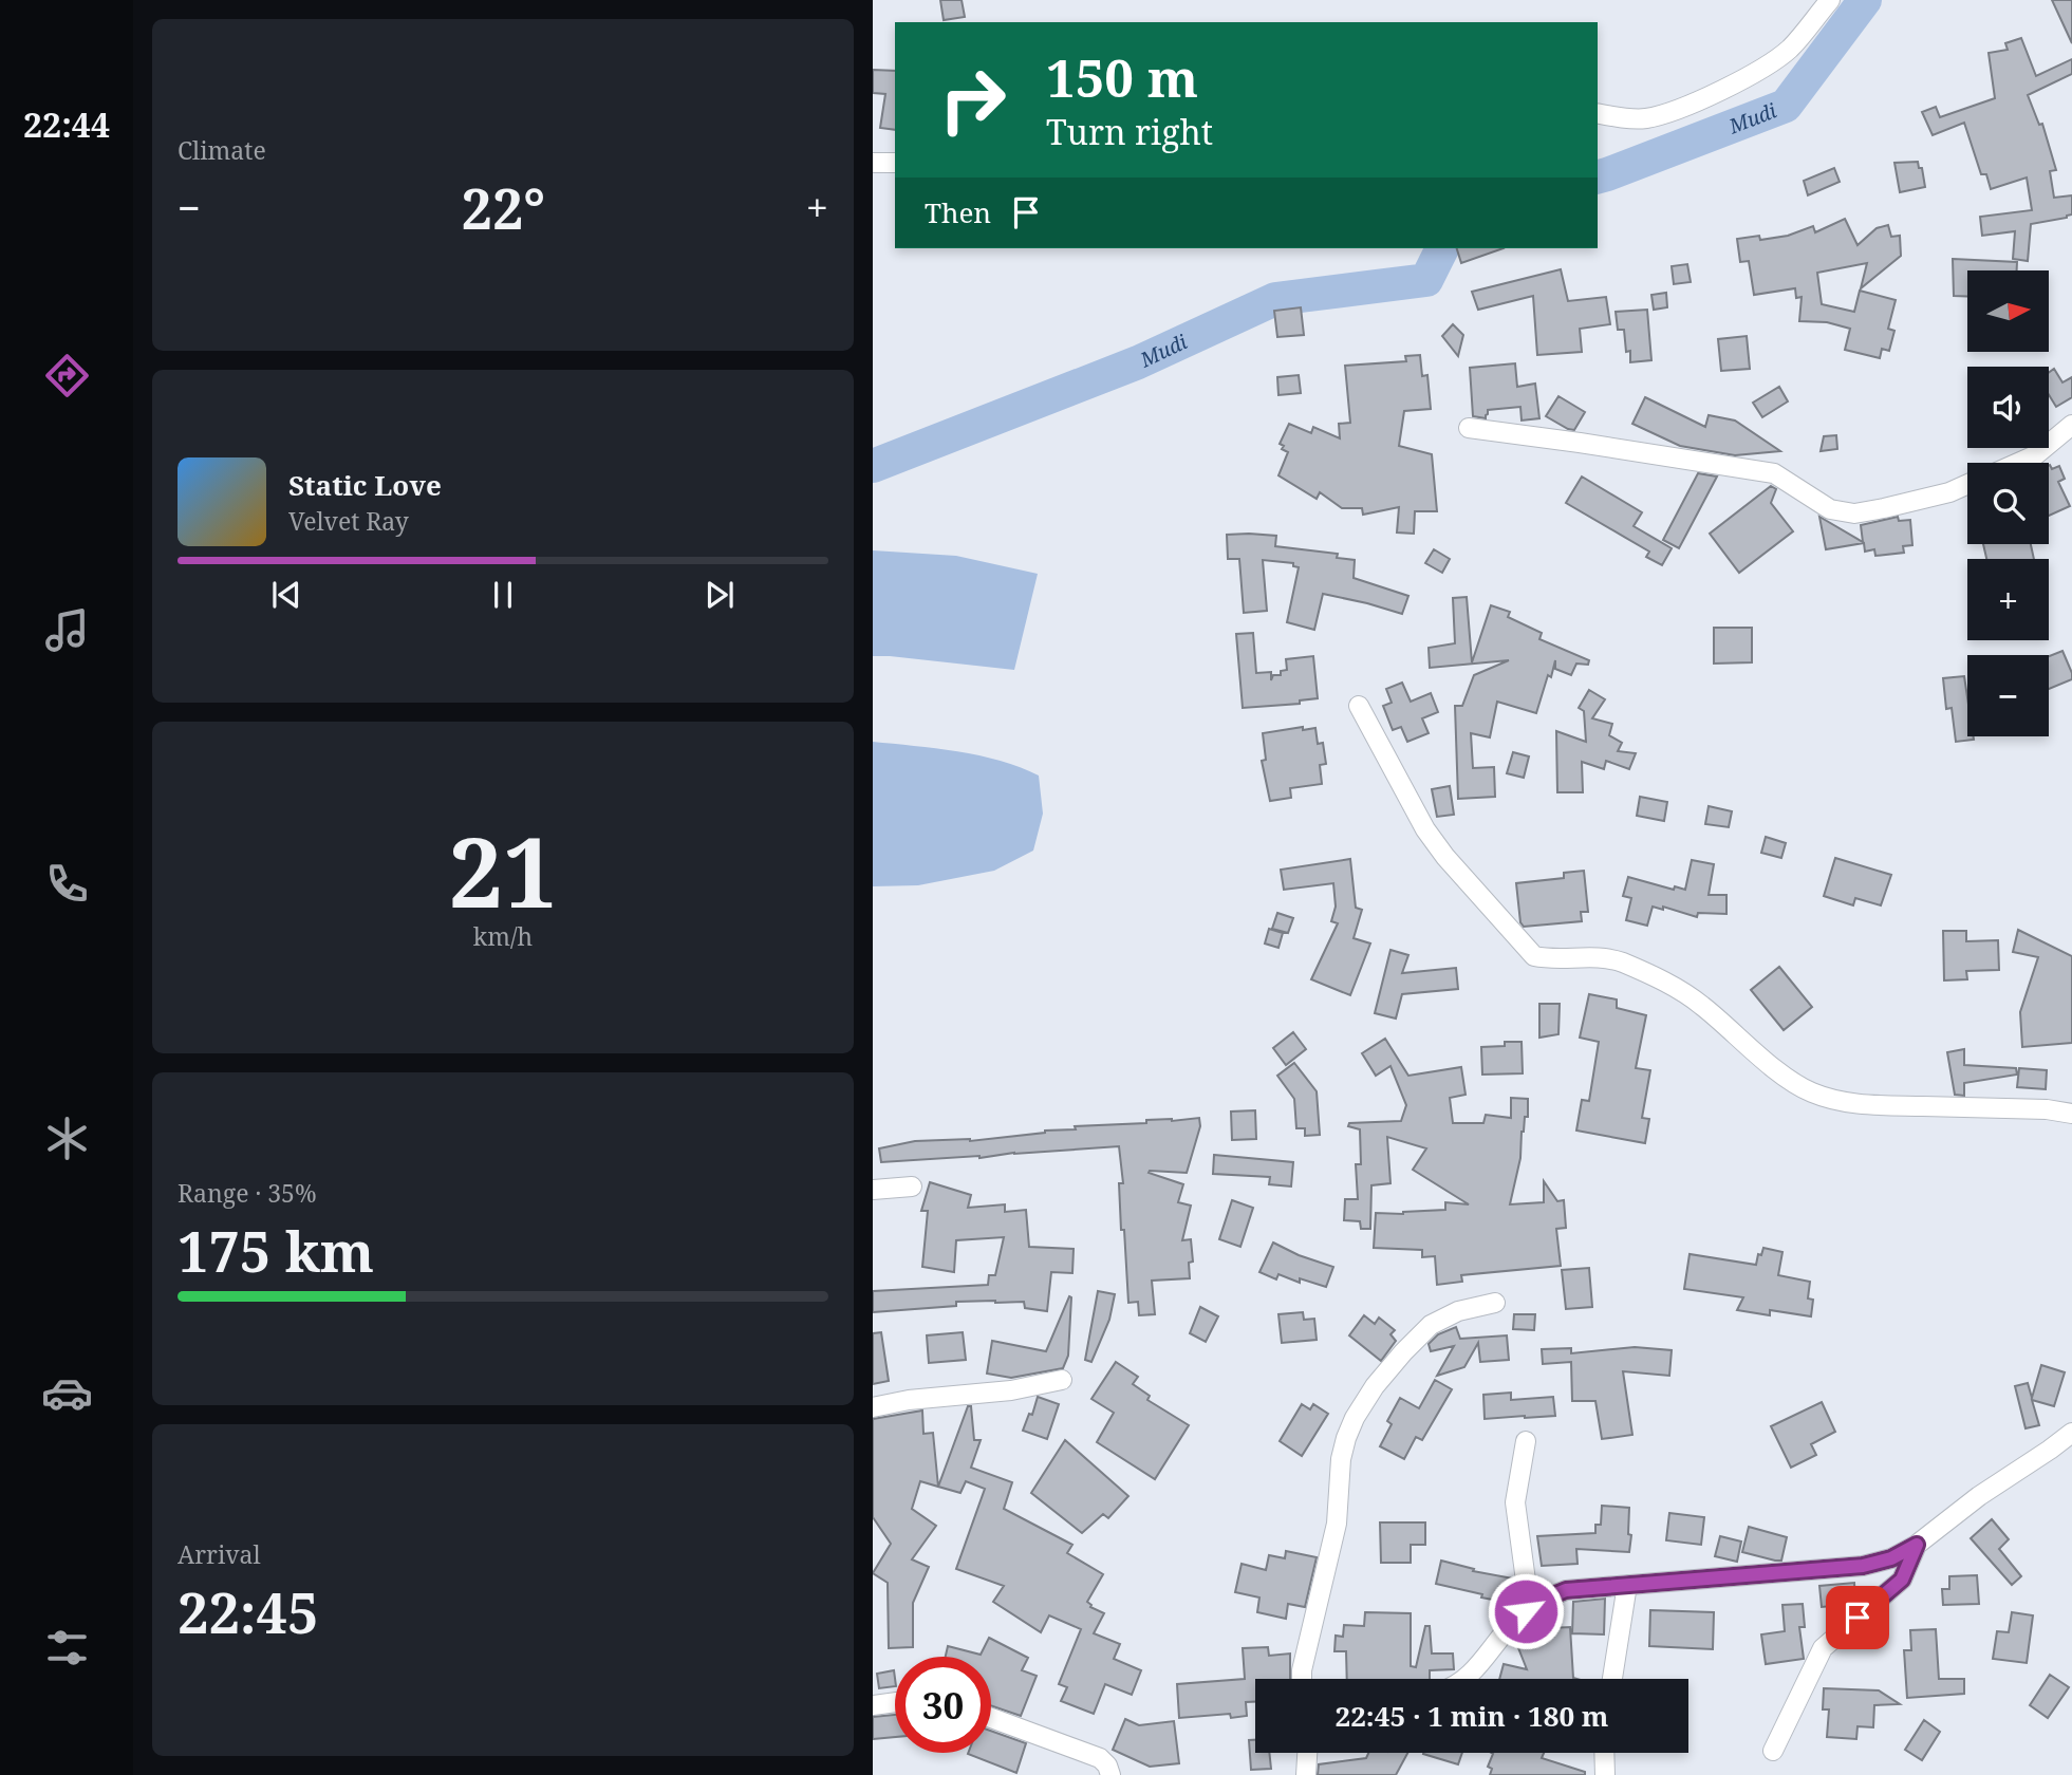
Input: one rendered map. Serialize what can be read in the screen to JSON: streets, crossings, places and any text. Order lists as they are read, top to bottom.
{
  "water": ["Mudi"],
  "north": "right",
  "page": {
    "tabs": "22:44",
    "tile": [
      "Climate",
      ["21", "km/h"],
      ["Range · 35%", "175 km"],
      ["Arrival", "22:45"]
    ],
    "turn": ["150 m", "Turn right"],
    "heat": ["−", "22°", "+"],
    "then": "Then",
    "map_buttons": ["+", "−"],
    "song": ["Static Love", "Velvet Ray"],
    "limit": "30",
    "trip": "22:45 · 1 min · 180 m"
  }
}
